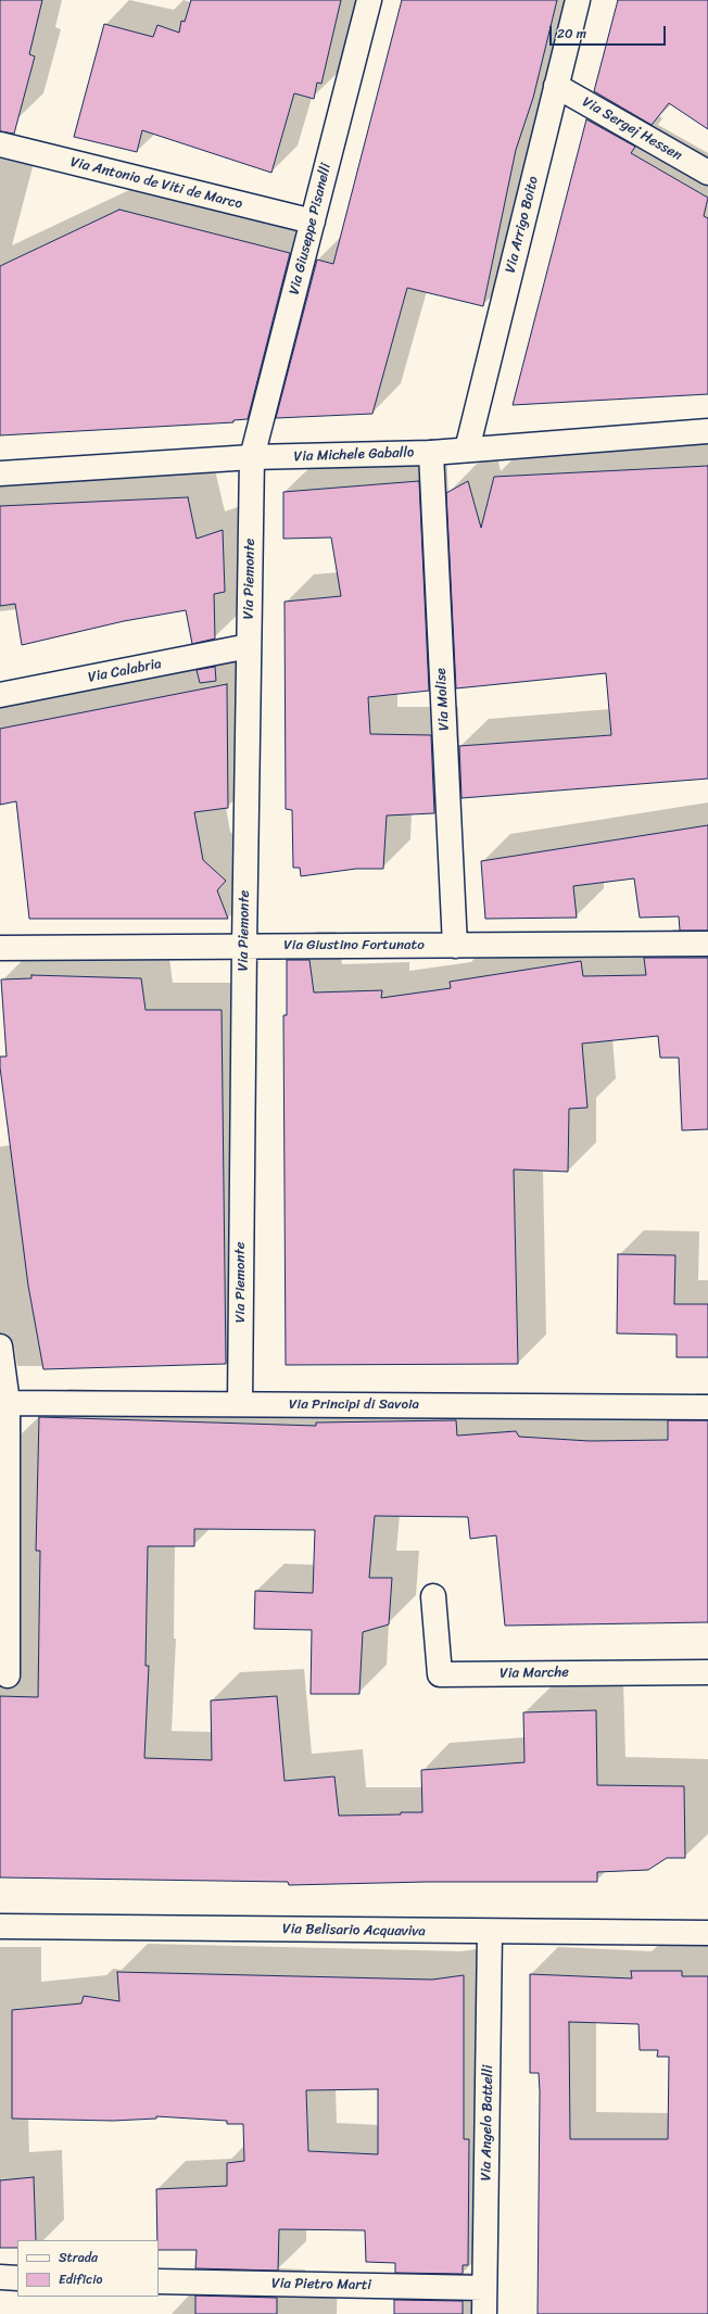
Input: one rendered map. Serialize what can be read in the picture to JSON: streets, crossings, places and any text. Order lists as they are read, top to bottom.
{
  "streets": {
    "street": [
      "Via Sergej Hessen",
      "Via Antonio de Viti de Marco",
      "Via Arrigo Boito",
      "Via Giuseppe Pisanelli",
      "Via Michele Gaballo",
      "Via Piemonte",
      "Via Calabria",
      "Via Molise",
      "Via Giustino Fortunato",
      "Via Principi di Savoia",
      "Via Marche",
      "Via Belisario Acquaviva",
      "Via Angelo Battelli",
      "Via Pietro Marti"
    ]
  },
  "crossings": [
    ["Via Sergej Hessen", "Via Arrigo Boito"],
    ["Via Antonio de Viti de Marco", "Via Giuseppe Pisanelli"],
    ["Via Arrigo Boito", "Via Michele Gaballo"],
    ["Via Giuseppe Pisanelli", "Via Michele Gaballo"],
    ["Via Giuseppe Pisanelli", "Via Piemonte"],
    ["Via Michele Gaballo", "Via Piemonte"],
    ["Via Michele Gaballo", "Via Molise"],
    ["Via Piemonte", "Via Calabria"],
    ["Via Piemonte", "Via Giustino Fortunato"],
    ["Via Piemonte", "Via Principi di Savoia"],
    ["Via Molise", "Via Giustino Fortunato"],
    ["Via Belisario Acquaviva", "Via Angelo Battelli"],
    ["Via Angelo Battelli", "Via Pietro Marti"]
  ],
  "legend": ["Strada", "Edificio"],
  "scale_bar": "20 m"
}
